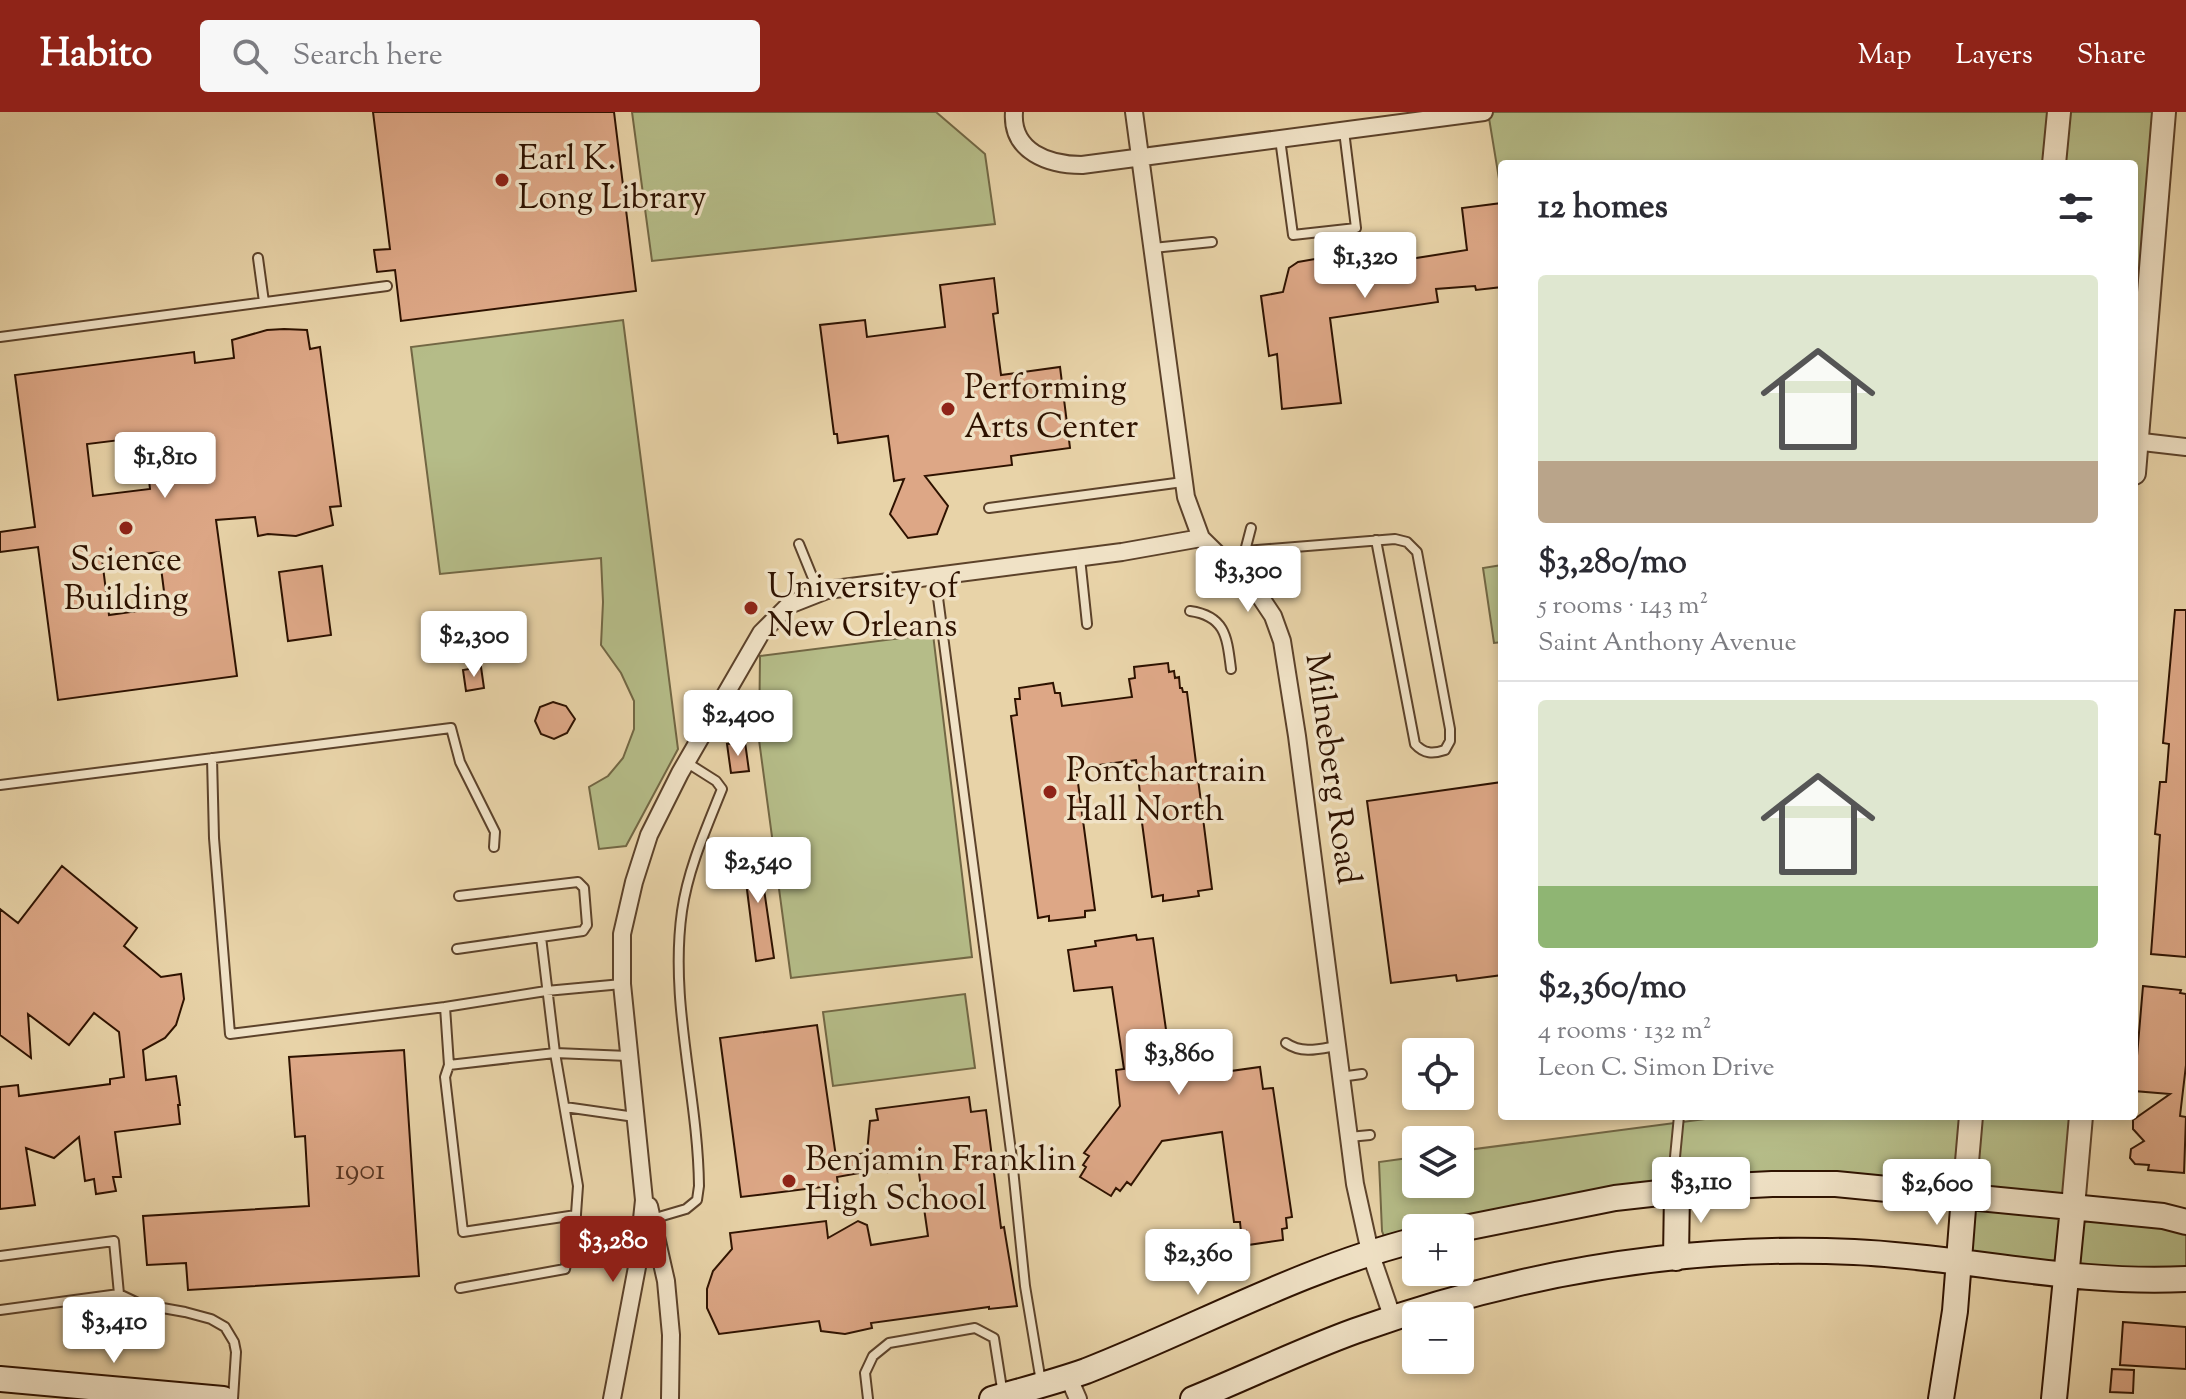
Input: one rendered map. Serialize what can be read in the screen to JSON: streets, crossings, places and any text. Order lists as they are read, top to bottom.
{
  "streets": {
    "street": ["Milneberg Road"]
  },
  "places": [
    "Earl K. Long Library",
    "Performing Arts Center",
    "Science Building",
    "University of New Orleans",
    "Pontchartrain Hall North",
    "Benjamin Franklin High School"
  ],
  "house_numbers": ["1901"],
  "page": {
    "header": "Habito",
    "search": "Search here",
    "nav": ["Map", "Layers", "Share"],
    "heading": "12 homes",
    "price": [
      "$1,320",
      "$1,810",
      "$3,300",
      "$2,300",
      "$2,400",
      "$2,540",
      "$3,860",
      "$3,110",
      "$2,600",
      "$3,280",
      "$2,360",
      "$3,410"
    ],
    "list": [
      {
        "name": "$3,280/mo",
        "note": "5 rooms · 143 m² · Saint Anthony Avenue"
      },
      {
        "name": "$2,360/mo",
        "note": "4 rooms · 132 m² · Leon C. Simon Drive"
      }
    ],
    "map_buttons": ["+", "−"]
  }
}
